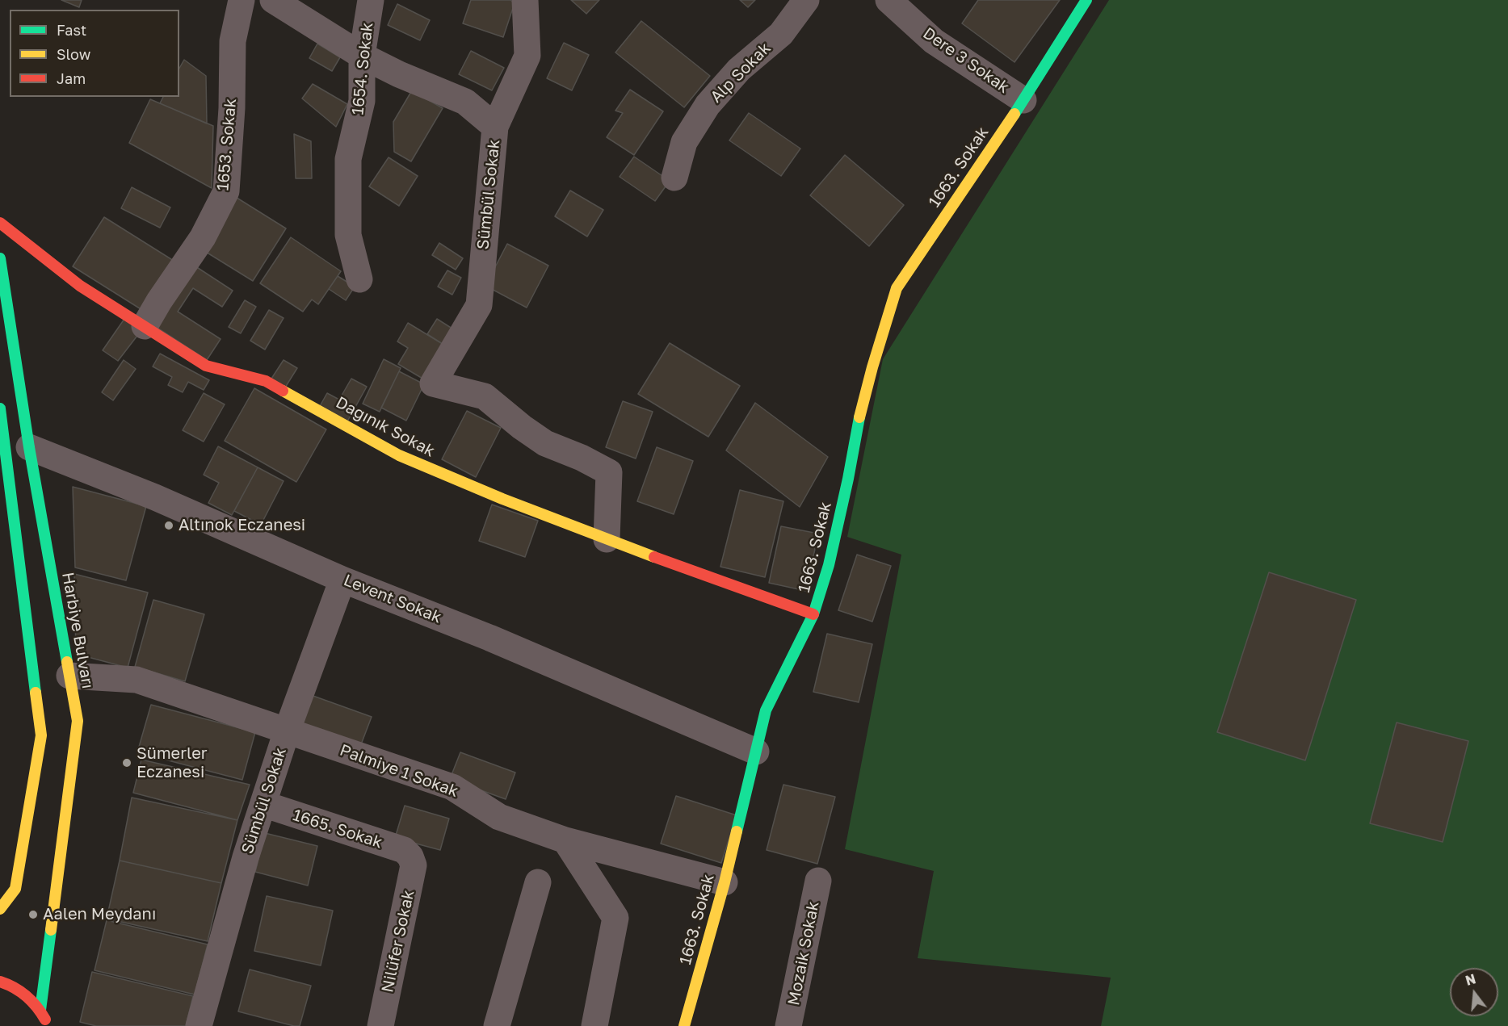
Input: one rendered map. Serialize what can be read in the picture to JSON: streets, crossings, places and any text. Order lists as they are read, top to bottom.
{
  "streets": {
    "street": [
      "Dere 3 Sokak",
      "1654. Sokak",
      "Alp Sokak",
      "1653. Sokak",
      "1663. Sokak",
      "Sümbül Sokak",
      "Dağınık Sokak",
      "Levent Sokak",
      "Harbiye Bulvarı",
      "Palmiye 1 Sokak",
      "1665. Sokak",
      "Nilüfer Sokak",
      "Mozaik Sokak"
    ]
  },
  "crossings": [
    ["Dere 3 Sokak", "1663. Sokak"],
    ["1653. Sokak", "Dağınık Sokak"],
    ["1663. Sokak", "Dağınık Sokak"],
    ["1663. Sokak", "Levent Sokak"],
    ["1663. Sokak", "Palmiye 1 Sokak"],
    ["Sümbül Sokak", "Dağınık Sokak"],
    ["Sümbül Sokak", "Levent Sokak"],
    ["Sümbül Sokak", "Palmiye 1 Sokak"],
    ["Sümbül Sokak", "1665. Sokak"],
    ["Levent Sokak", "Harbiye Bulvarı"],
    ["Harbiye Bulvarı", "Palmiye 1 Sokak"],
    ["1665. Sokak", "Nilüfer Sokak"]
  ],
  "places": ["Altınok Eczanesi", "Sümerler Eczanesi", "Aalen Meydanı"],
  "legend": ["Fast", "Slow", "Jam"],
  "north": "top"
}
